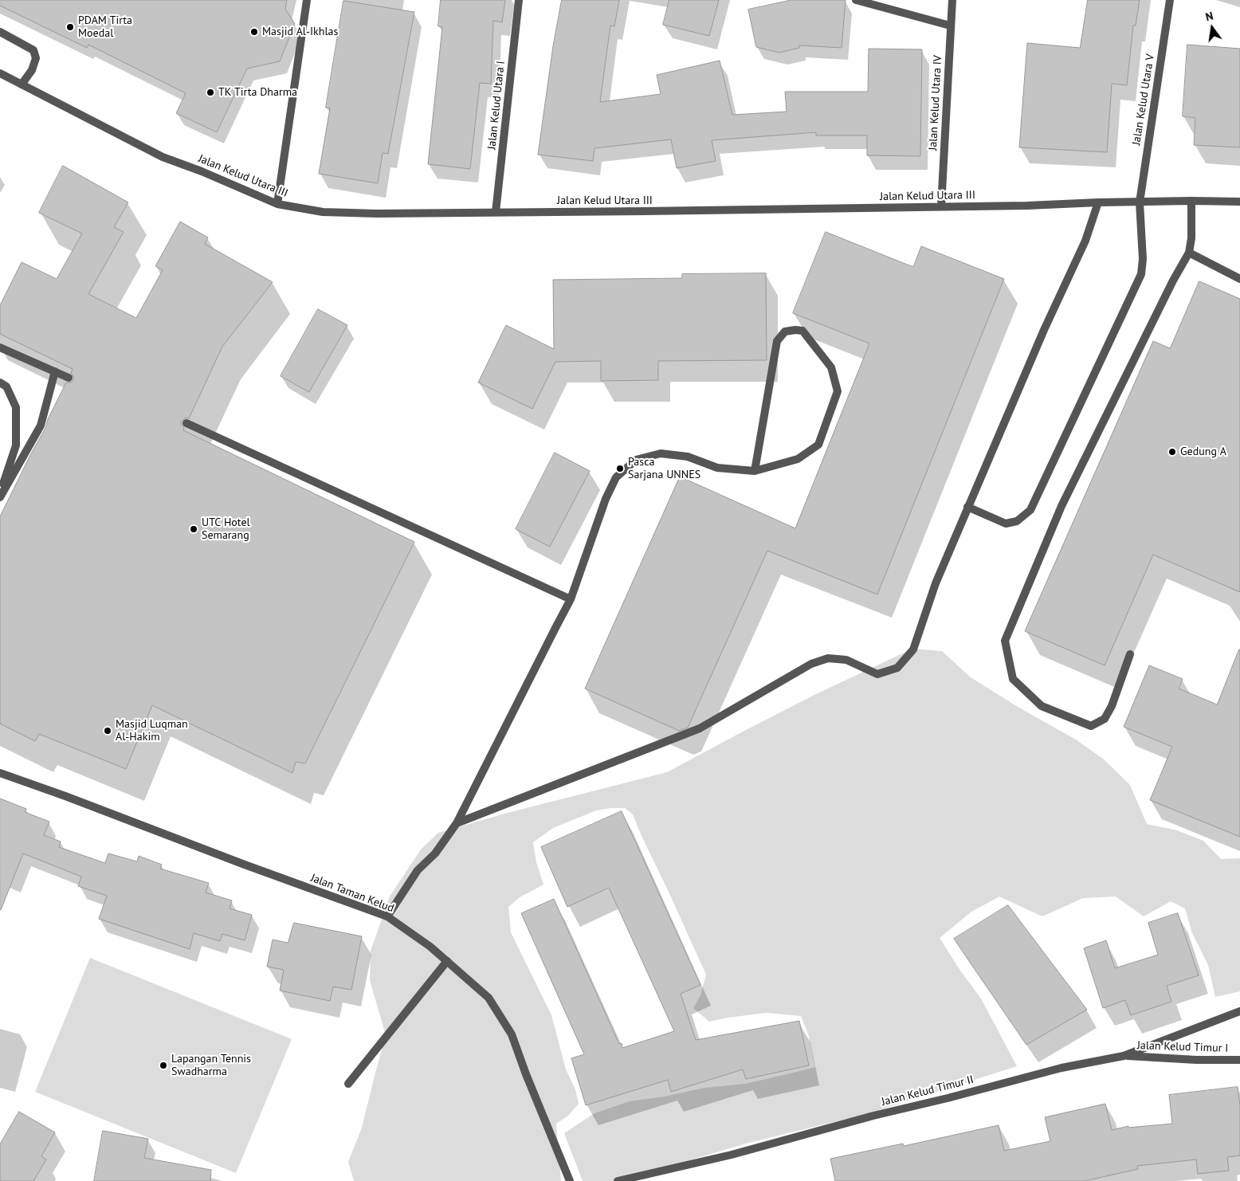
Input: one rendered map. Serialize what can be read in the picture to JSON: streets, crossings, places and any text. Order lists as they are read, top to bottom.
{
  "streets": {
    "street": [
      "Jalan Kelud Utara V",
      "Jalan Kelud Utara IV",
      "Jalan Kelud Utara I",
      "Jalan Kelud Utara III",
      "Jalan Taman Kelud",
      "Jalan Kelud Timur I",
      "Jalan Kelud Timur II"
    ]
  },
  "crossings": [
    ["Jalan Kelud Utara V", "Jalan Kelud Utara III"],
    ["Jalan Kelud Utara IV", "Jalan Kelud Utara III"],
    ["Jalan Kelud Utara I", "Jalan Kelud Utara III"],
    ["Jalan Kelud Timur I", "Jalan Kelud Timur II"]
  ],
  "places": [
    "PDAM Tirta Moedal",
    "Masjid Al-Ikhlas",
    "TK Tirta Dharma",
    "Gedung A",
    "Pasca Sarjana UNNES",
    "UTC Hotel Semarang",
    "Masjid Luqman Al-Hakim",
    "Lapangan Tennis Swadharma"
  ],
  "north": "top"
}
